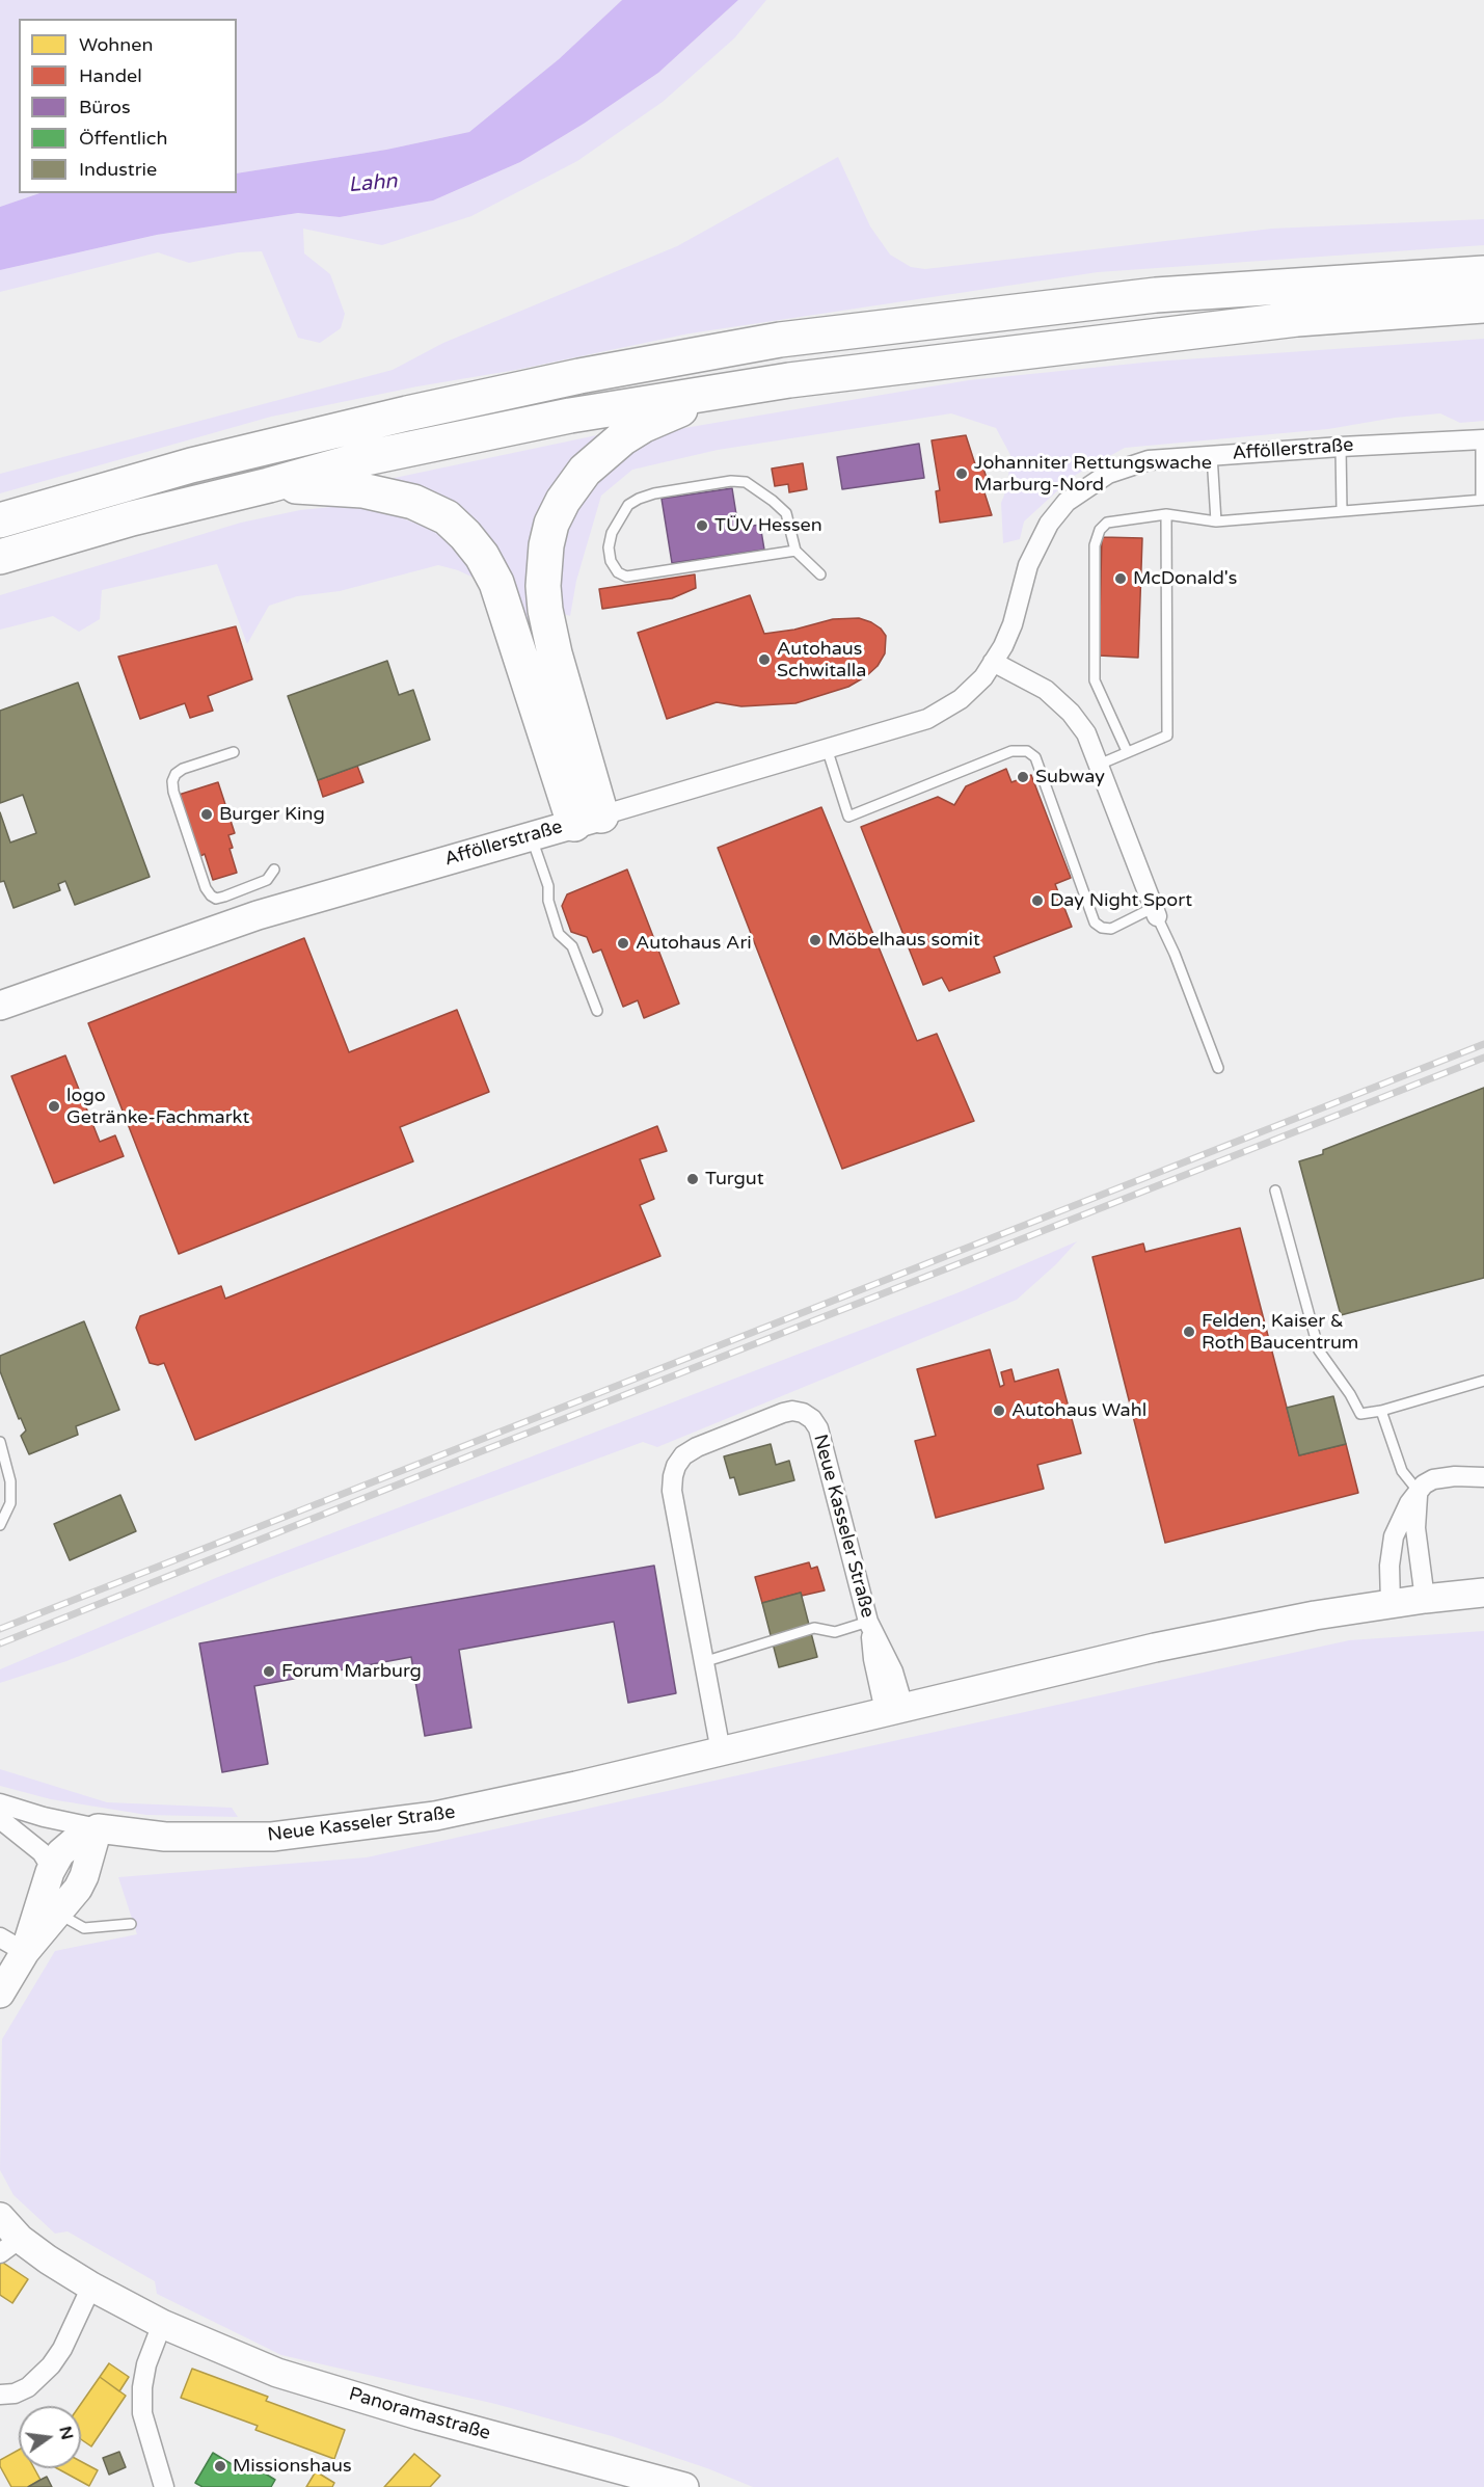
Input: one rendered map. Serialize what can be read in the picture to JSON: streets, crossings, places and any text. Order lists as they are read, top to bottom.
{
  "streets": {
    "main road": ["Afföllerstraße", "Neue Kasseler Straße", "Panoramastraße"]
  },
  "water": ["Lahn"],
  "places": [
    "Johanniter Rettungswache Marburg-Nord",
    "TÜV Hessen",
    "McDonald's",
    "Autohaus Schwitalla",
    "Subway",
    "Burger King",
    "Day Night Sport",
    "Möbelhaus somit",
    "Autohaus Ari",
    "logo Getränke-Fachmarkt",
    "Turgut",
    "Felden, Kaiser & Roth Baucentrum",
    "Autohaus Wahl",
    "Forum Marburg",
    "Missionshaus"
  ],
  "legend": [
    "Wohnen",
    "Handel",
    "Büros",
    "Öffentlich",
    "Industrie"
  ],
  "north": "right"
}
